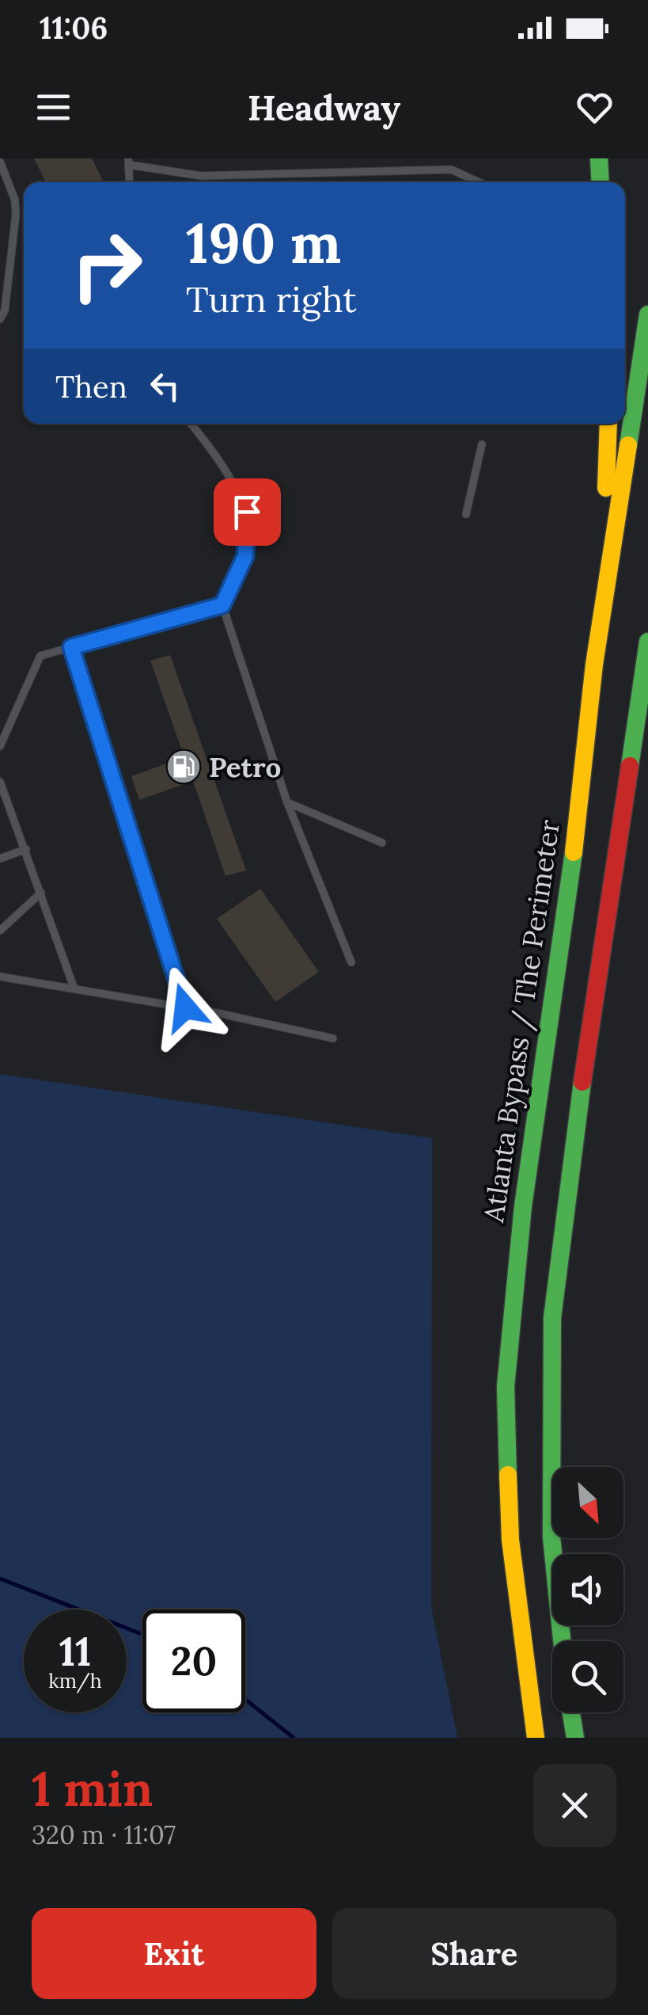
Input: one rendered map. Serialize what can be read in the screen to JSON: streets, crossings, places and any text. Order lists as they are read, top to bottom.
{
  "streets": {
    "highway": ["Atlanta Bypass / The Perimeter"]
  },
  "places": {
    "fuel station": ["Petro"]
  },
  "north": "bottom right",
  "page": {
    "status": "11:06",
    "header": "Headway",
    "turn": ["190 m", "Turn right"],
    "then": "Then",
    "speed": "11 km/h",
    "limit": "20",
    "heading": ["1 min", "320 m · 11:07"],
    "buttons": ["Exit", "Share"]
  }
}
